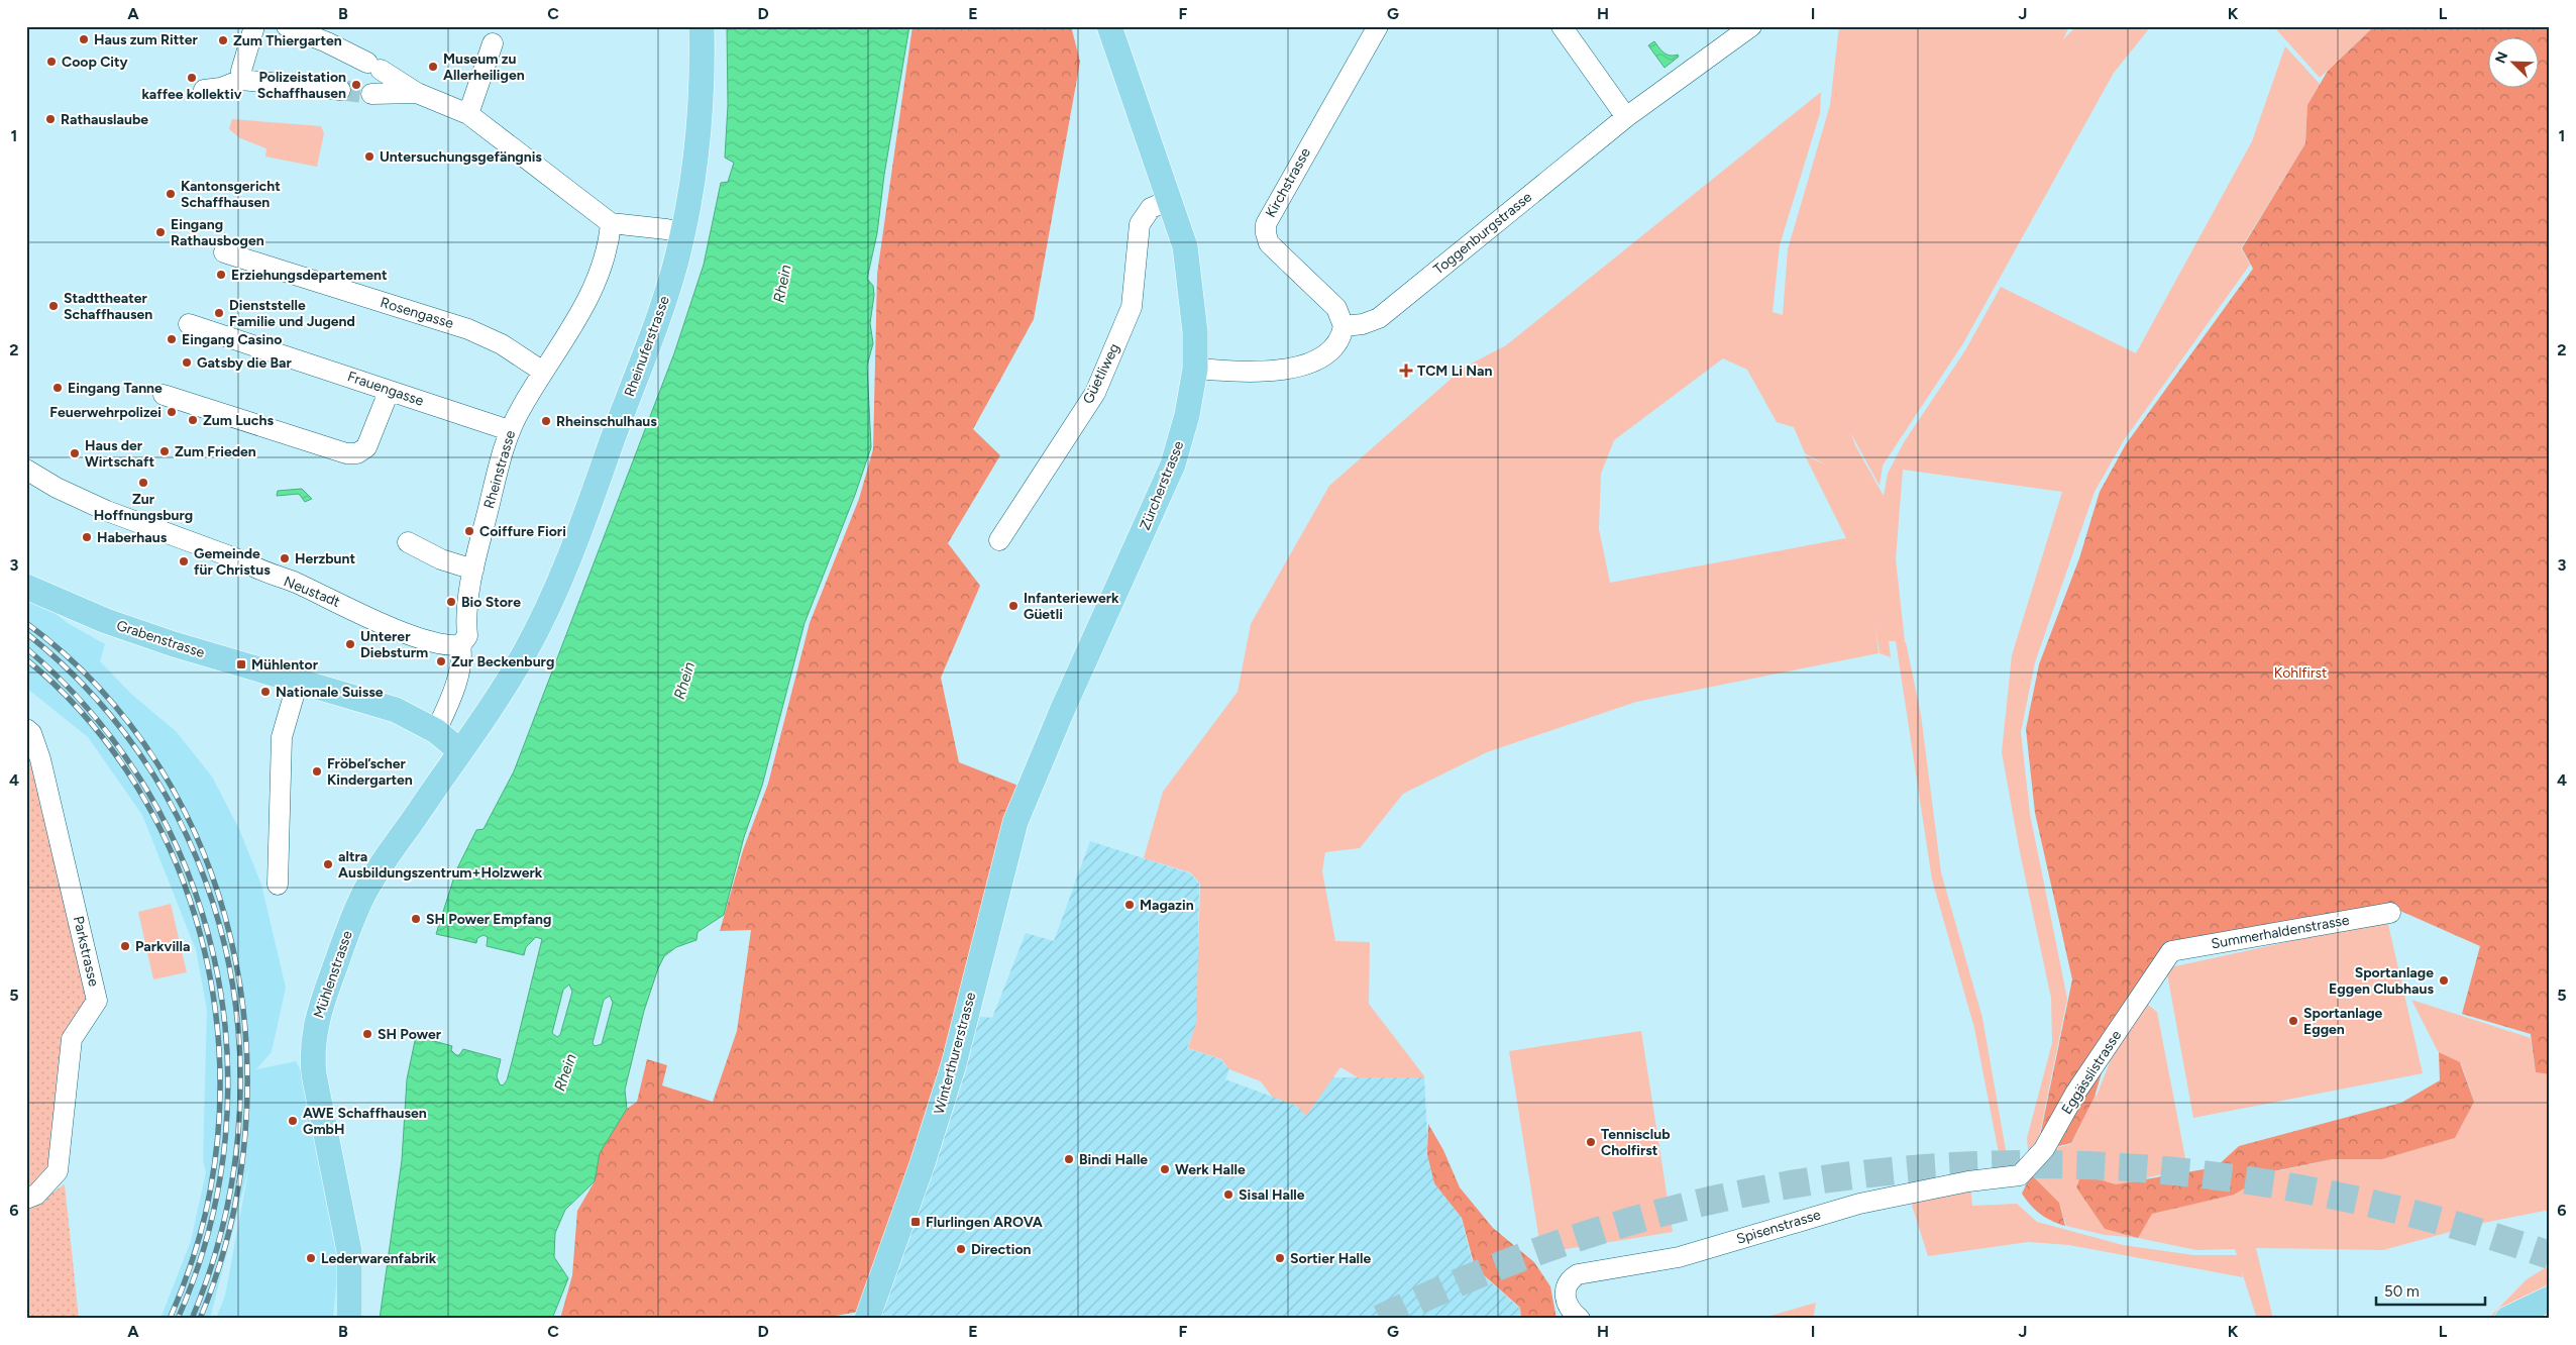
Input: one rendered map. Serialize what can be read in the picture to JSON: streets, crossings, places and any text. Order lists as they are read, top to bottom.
{
  "streets": {
    "main road": [
      "Rheinuferstrasse",
      "Zürcherstrasse",
      "Grabenstrasse",
      "Mühlenstrasse",
      "Winterthurerstrasse"
    ],
    "street": [
      "Kirchstrasse",
      "Toggenburgstrasse",
      "Rosengasse",
      "Güetliweg",
      "Frauengasse",
      "Rheinstrasse",
      "Neustadt",
      "Summerhaldenstrasse",
      "Parkstrasse",
      "Eggässlistrasse",
      "Spisenstrasse"
    ]
  },
  "crossings": [
    ["Kirchstrasse", "Toggenburgstrasse"],
    ["Rosengasse", "Rheinstrasse"],
    ["Rheinuferstrasse", "Grabenstrasse"],
    ["Rheinuferstrasse", "Mühlenstrasse"],
    ["Güetliweg", "Zürcherstrasse"],
    ["Frauengasse", "Rheinstrasse"],
    ["Rheinstrasse", "Neustadt"],
    ["Rheinstrasse", "Grabenstrasse"],
    ["Zürcherstrasse", "Winterthurerstrasse"],
    ["Grabenstrasse", "Mühlenstrasse"],
    ["Summerhaldenstrasse", "Eggässlistrasse"],
    ["Eggässlistrasse", "Spisenstrasse"]
  ],
  "water": ["Rhein"],
  "parks": ["Kohlfirst"],
  "places": {
    "other": [
      "Haus zum Ritter",
      "Zum Thiergarten",
      "Coop City",
      "Museum zu Allerheiligen",
      "kaffee kollektiv",
      "Polizeistation Schaffhausen",
      "Rathauslaube",
      "Untersuchungsgefängnis",
      "Kantonsgericht Schaffhausen",
      "Eingang Rathausbogen",
      "Erziehungsdepartement",
      "Stadttheater Schaffhausen",
      "Dienststelle Familie und Jugend",
      "Eingang Casino",
      "Gatsby die Bar",
      "Eingang Tanne",
      "Feuerwehrpolizei",
      "Zum Luchs",
      "Rheinschulhaus",
      "Zum Frieden",
      "Haus der Wirtschaft",
      "Zur Hoffnungsburg",
      "Coiffure Fiori",
      "Haberhaus",
      "Herzbunt",
      "Gemeinde für Christus",
      "Bio Store",
      "Infanteriewerk Güetli",
      "Unterer Diebsturm",
      "Zur Beckenburg",
      "Nationale Suisse",
      "Fröbel’scher Kindergarten",
      "altra Ausbildungszentrum+Holzwerk",
      "Magazin",
      "SH Power Empfang",
      "Parkvilla",
      "Sportanlage Eggen Clubhaus",
      "Sportanlage Eggen",
      "SH Power",
      "AWE Schaffhausen GmbH",
      "Tennisclub Cholfirst",
      "Bindi Halle",
      "Werk Halle",
      "Sisal Halle",
      "Direction",
      "Lederwarenfabrik",
      "Sortier Halle"
    ],
    "health": ["TCM Li Nan"],
    "transit": ["Mühlentor", "Flurlingen AROVA"]
  },
  "scale_bar": "50 m",
  "north": "top left",
  "grid": {
    "columns": [
      "A",
      "B",
      "C",
      "D",
      "E",
      "F",
      "G",
      "H",
      "I",
      "J",
      "K",
      "L"
    ],
    "rows": [
      "1",
      "2",
      "3",
      "4",
      "5",
      "6"
    ]
  }
}
